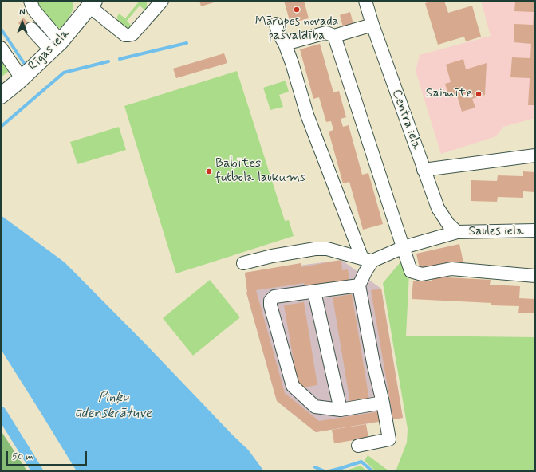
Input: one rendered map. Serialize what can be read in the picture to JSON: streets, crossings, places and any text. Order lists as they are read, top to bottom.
{
  "streets": {
    "main road": ["Rīgas iela"],
    "street": ["Centra iela", "Saules iela"]
  },
  "crossings": [
    ["Centra iela", "Saules iela"]
  ],
  "water": ["Piņķu ūdenskrātuve"],
  "places": ["Mārupes novada pašvaldība", "Saimīte", "Babītes futbola laukums"],
  "scale_bar": "50 m",
  "north": "top"
}
